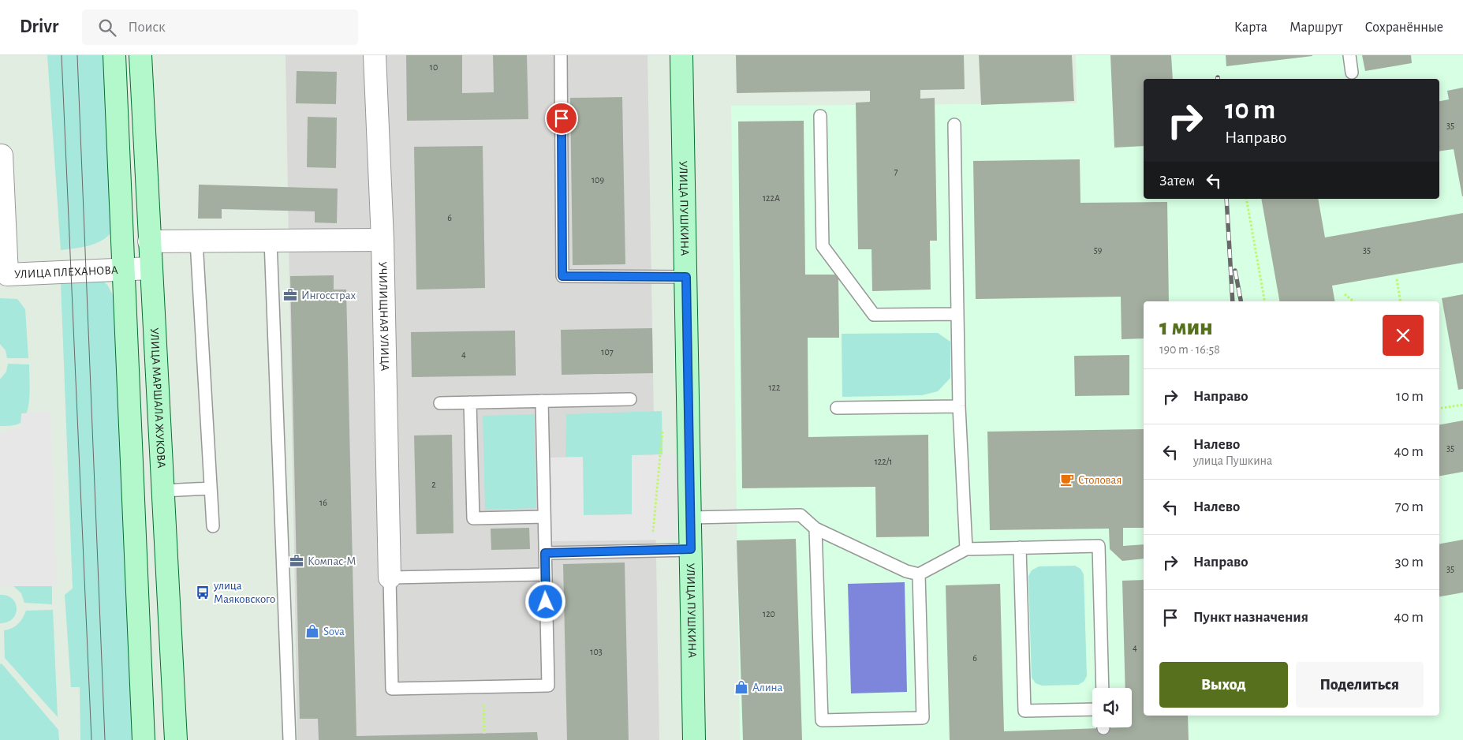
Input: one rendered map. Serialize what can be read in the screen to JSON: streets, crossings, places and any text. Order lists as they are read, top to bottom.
{
  "streets": {
    "main road": ["УЛИЦА ПУШКИНА", "УЛИЦА МАРШАЛА ЖУКОВА"],
    "street": ["УЛИЦА ПЛЕХАНОВА", "УЧИЛИЩНАЯ УЛИЦА"]
  },
  "crossings": [
    ["УЛИЦА ПЛЕХАНОВА", "УЛИЦА МАРШАЛА ЖУКОВА"]
  ],
  "places": {
    "office": ["Ингосстрах", "Компас-М"],
    "cafe": ["Столовая"],
    "bus stop": ["улица Маяковского"],
    "shop": ["Sova", "Алина"]
  },
  "house_numbers": [
    "10",
    "35",
    "7",
    "109",
    "122А",
    "6",
    "59",
    "35",
    "107",
    "4",
    "122",
    "35",
    "122/1",
    "2",
    "16",
    "35",
    "120",
    "4",
    "103",
    "6"
  ],
  "page": {
    "header": "Drivr",
    "search": "Поиск",
    "nav": ["Карта", "Маршрут", "Сохранённые"],
    "turn": ["10 m", "Направо"],
    "then": "Затем",
    "heading": ["1 мин", "190 m · 16:58"],
    "list": [
      {
        "name": "Направо",
        "value": "10 m"
      },
      {
        "name": "Налево",
        "note": "улица Пушкина",
        "value": "40 m"
      },
      {
        "name": "Налево",
        "value": "70 m"
      },
      {
        "name": "Направо",
        "value": "30 m"
      },
      {
        "name": "Пункт назначения",
        "value": "40 m"
      }
    ],
    "buttons": ["Выход", "Поделиться"]
  }
}
